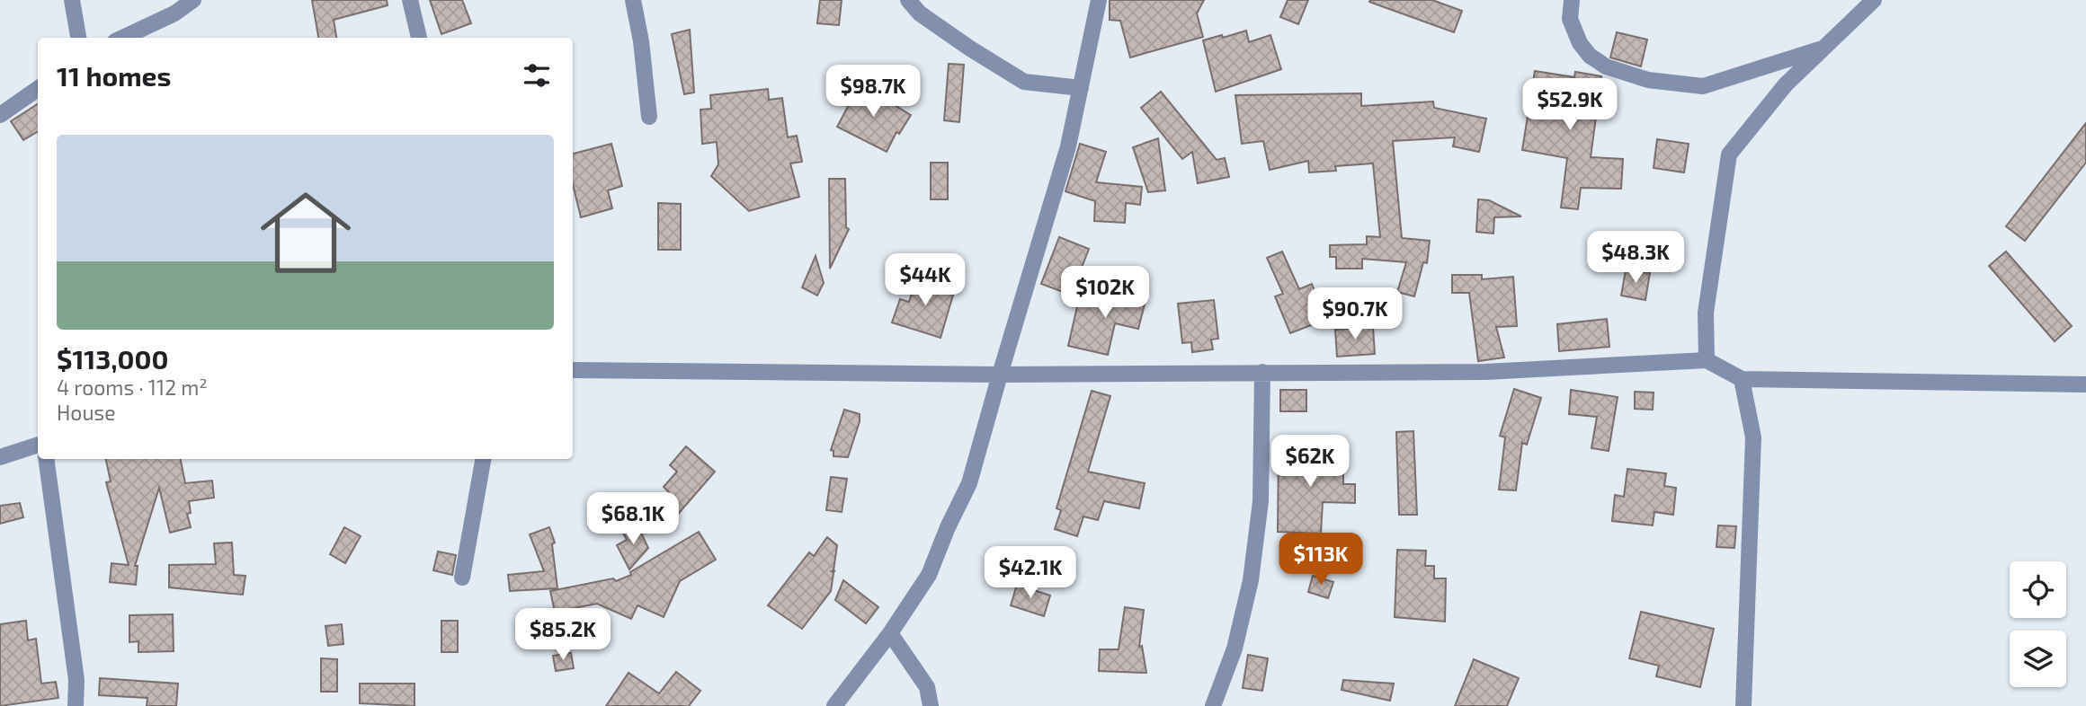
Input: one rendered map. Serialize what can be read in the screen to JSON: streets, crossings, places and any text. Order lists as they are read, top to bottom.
{
  "page": {
    "heading": "11 homes",
    "price": [
      "$98.7K",
      "$52.9K",
      "$48.3K",
      "$44K",
      "$102K",
      "$90.7K",
      "$62K",
      "$68.1K",
      "$113K",
      "$42.1K",
      "$85.2K"
    ],
    "list": [
      {
        "name": "$113,000",
        "note": "4 rooms · 112 m² · House"
      }
    ]
  }
}
